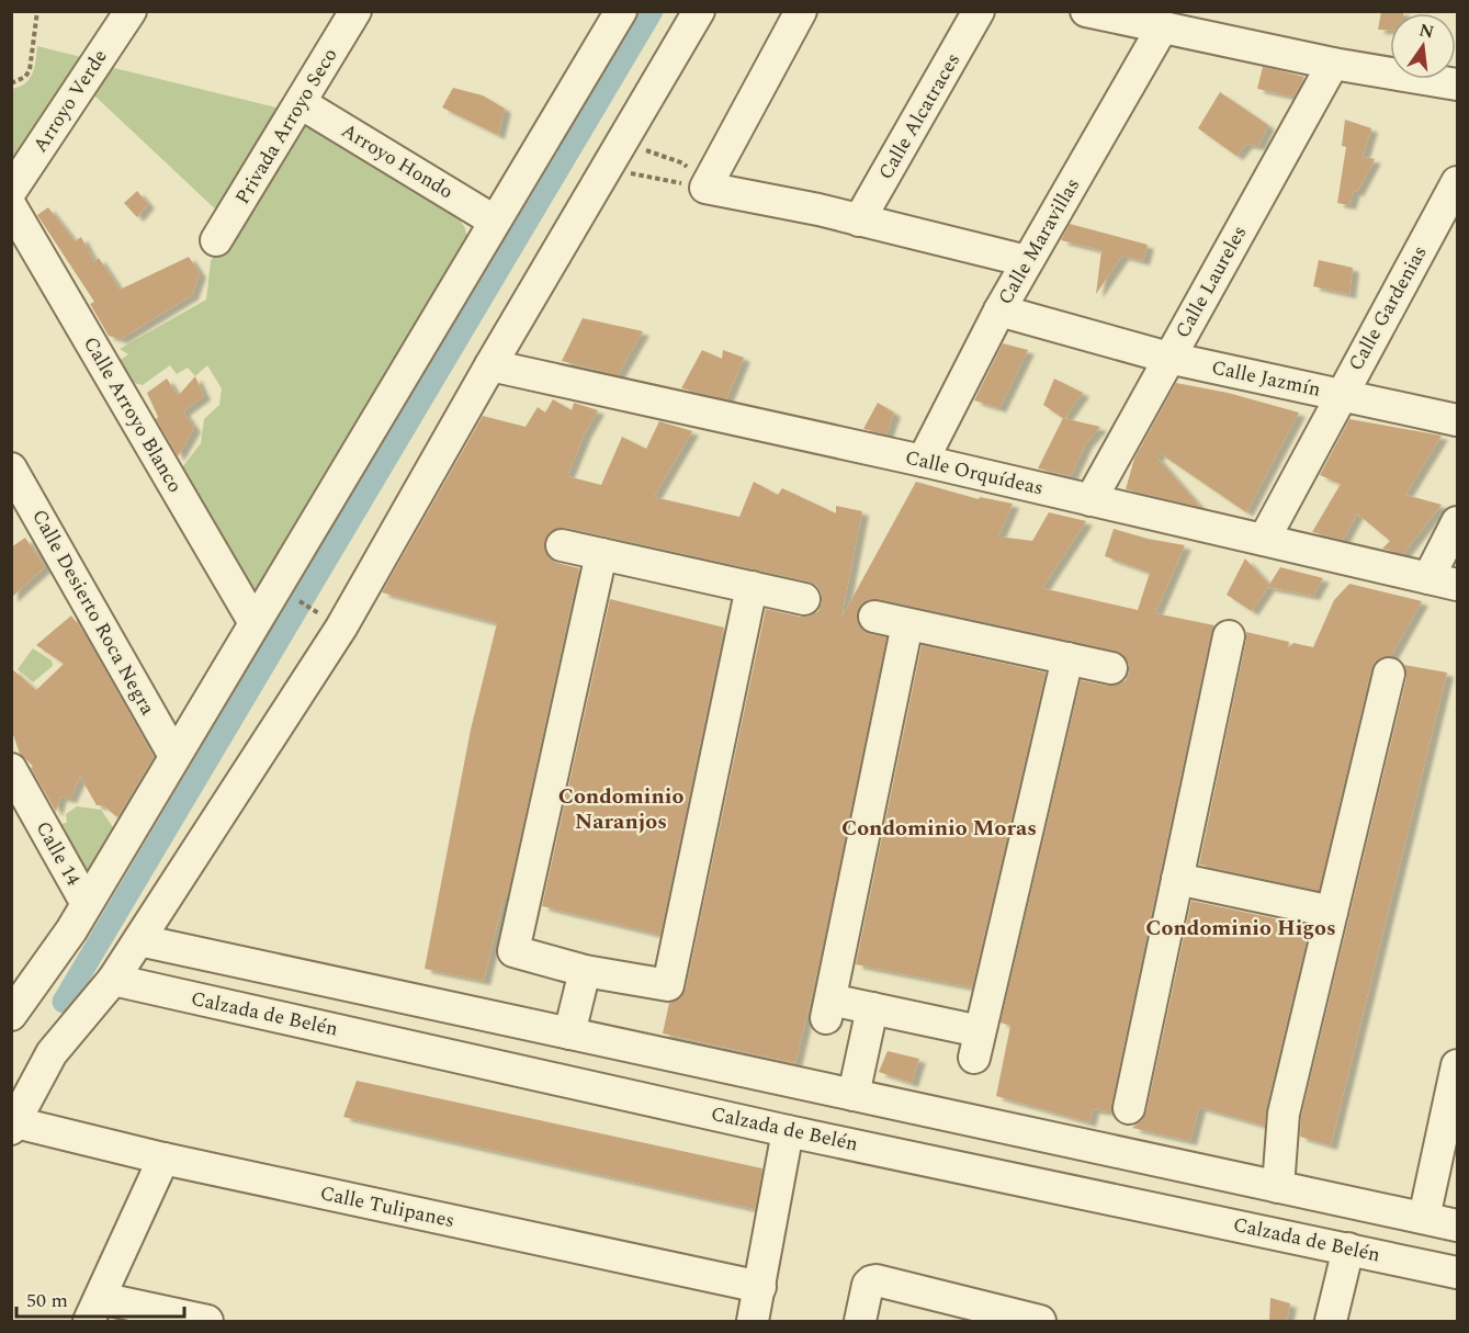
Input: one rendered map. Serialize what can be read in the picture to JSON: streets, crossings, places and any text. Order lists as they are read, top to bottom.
{
  "streets": {
    "street": [
      "Arroyo Verde",
      "Calle Alcatraces",
      "Privada Arroyo Seco",
      "Arroyo Hondo",
      "Calle Maravillas",
      "Calle Laureles",
      "Calle Gardenias",
      "Calle Jazmín",
      "Calle Arroyo Blanco",
      "Calle Orquídeas",
      "Calle Desierto Roca Negra",
      "Calle 14",
      "Calzada de Belén",
      "Calle Tulipanes"
    ]
  },
  "crossings": [
    ["Privada Arroyo Seco", "Arroyo Hondo"],
    ["Calle Maravillas", "Calle Jazmín"],
    ["Calle Maravillas", "Calle Orquídeas"],
    ["Calle Laureles", "Calle Jazmín"],
    ["Calle Laureles", "Calle Orquídeas"],
    ["Calle Gardenias", "Calle Jazmín"],
    ["Calle Gardenias", "Calle Orquídeas"]
  ],
  "districts": ["Condominio Naranjos", "Condominio Moras", "Condominio Higos"],
  "scale_bar": "50 m",
  "north": "top"
}
